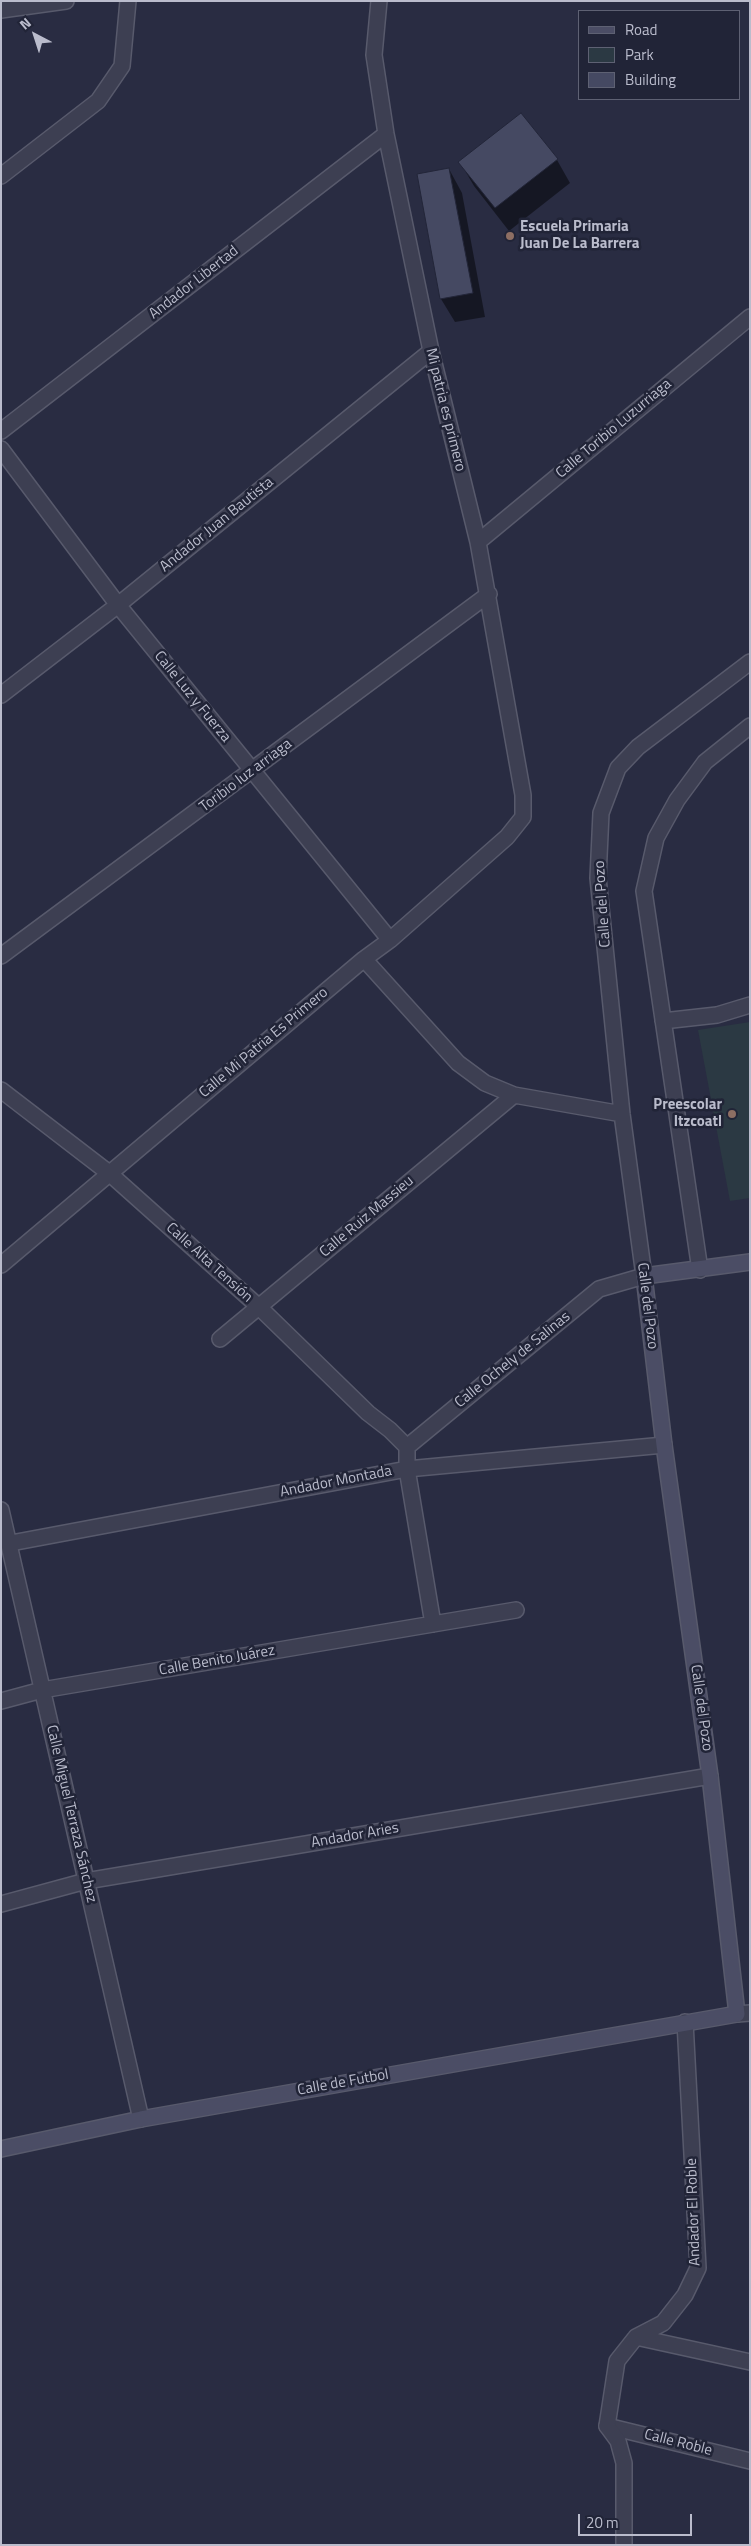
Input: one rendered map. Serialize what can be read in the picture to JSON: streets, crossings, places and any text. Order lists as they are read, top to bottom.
{
  "streets": {
    "main road": ["Calle del Pozo", "Calle de Futbol"],
    "street": [
      "Andador Libertad",
      "Mi patria es primero",
      "Calle Toribio Luzurriaga",
      "Andador Juan Bautista",
      "Calle Luz y Fuerza",
      "Toribio luz arriaga",
      "Calle Mi Patria Es Primero",
      "Calle Ruiz Massieu",
      "Calle Alta Tensión",
      "Calle Ochely de Salinas",
      "Andador Montada",
      "Calle Benito Juárez",
      "Calle Miguel Terraza Sánchez",
      "Andador Aries",
      "Andador El Roble",
      "Calle Roble"
    ]
  },
  "crossings": [
    ["Andador Libertad", "Mi patria es primero"],
    ["Mi patria es primero", "Calle Toribio Luzurriaga"],
    ["Mi patria es primero", "Andador Juan Bautista"],
    ["Mi patria es primero", "Toribio luz arriaga"],
    ["Mi patria es primero", "Calle Mi Patria Es Primero"],
    ["Andador Juan Bautista", "Calle Luz y Fuerza"],
    ["Calle Luz y Fuerza", "Toribio luz arriaga"],
    ["Calle Luz y Fuerza", "Calle Mi Patria Es Primero"],
    ["Calle del Pozo", "Calle Ochely de Salinas"],
    ["Calle del Pozo", "Andador Montada"],
    ["Calle del Pozo", "Andador Aries"],
    ["Calle del Pozo", "Calle de Futbol"],
    ["Calle Mi Patria Es Primero", "Calle Alta Tensión"],
    ["Calle Ruiz Massieu", "Calle Alta Tensión"],
    ["Calle Alta Tensión", "Calle Ochely de Salinas"],
    ["Andador Montada", "Calle Miguel Terraza Sánchez"],
    ["Calle Benito Juárez", "Calle Miguel Terraza Sánchez"],
    ["Calle Miguel Terraza Sánchez", "Andador Aries"],
    ["Calle Miguel Terraza Sánchez", "Calle de Futbol"],
    ["Calle de Futbol", "Andador El Roble"],
    ["Andador El Roble", "Calle Roble"]
  ],
  "places": ["Escuela Primaria Juan De La Barrera", "Preescolar Itzcoatl"],
  "legend": ["Road", "Park", "Building"],
  "scale_bar": "20 m",
  "north": "top left"
}
